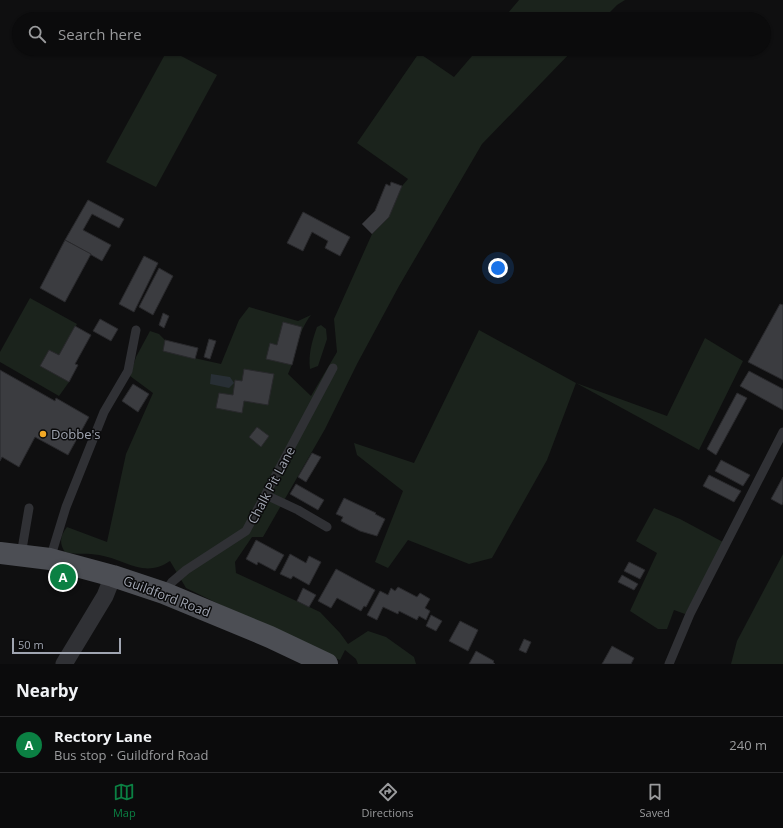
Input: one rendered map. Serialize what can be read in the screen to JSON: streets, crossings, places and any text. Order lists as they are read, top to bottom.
{
  "streets": {
    "main road": ["Guildford Road"],
    "lane": ["Chalk Pit Lane"]
  },
  "crossings": [
    ["Chalk Pit Lane", "Guildford Road"]
  ],
  "places": ["Dobbe's"],
  "scale_bar": "50 m",
  "page": {
    "search": "Search here",
    "pins": "A",
    "scale": "50 m",
    "heading": "Nearby",
    "list": [
      {
        "mark": "A",
        "name": "Rectory Lane",
        "note": "Bus stop · Guildford Road",
        "value": "240 m"
      }
    ],
    "nav": ["Map", "Directions", "Saved"]
  }
}
